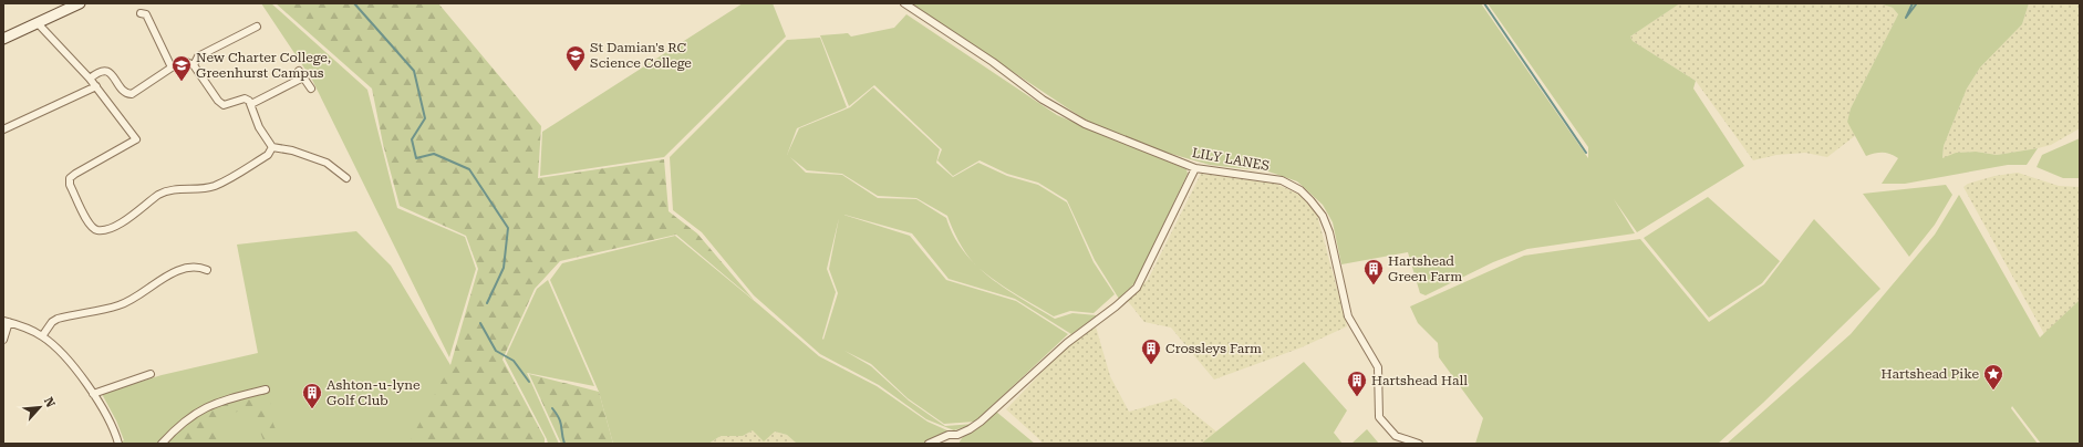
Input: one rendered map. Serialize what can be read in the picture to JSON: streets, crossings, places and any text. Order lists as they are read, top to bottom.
{
  "streets": {
    "street": ["LILY LANES"]
  },
  "places": {
    "school or university": ["St Damian's RC Science College", "New Charter College, Greenhurst Campus"],
    "building": [
      "Hartshead Green Farm",
      "Crossleys Farm",
      "Hartshead Hall",
      "Ashton-u-lyne Golf Club"
    ],
    "place": ["Hartshead Pike"]
  },
  "north": "top right"
}
